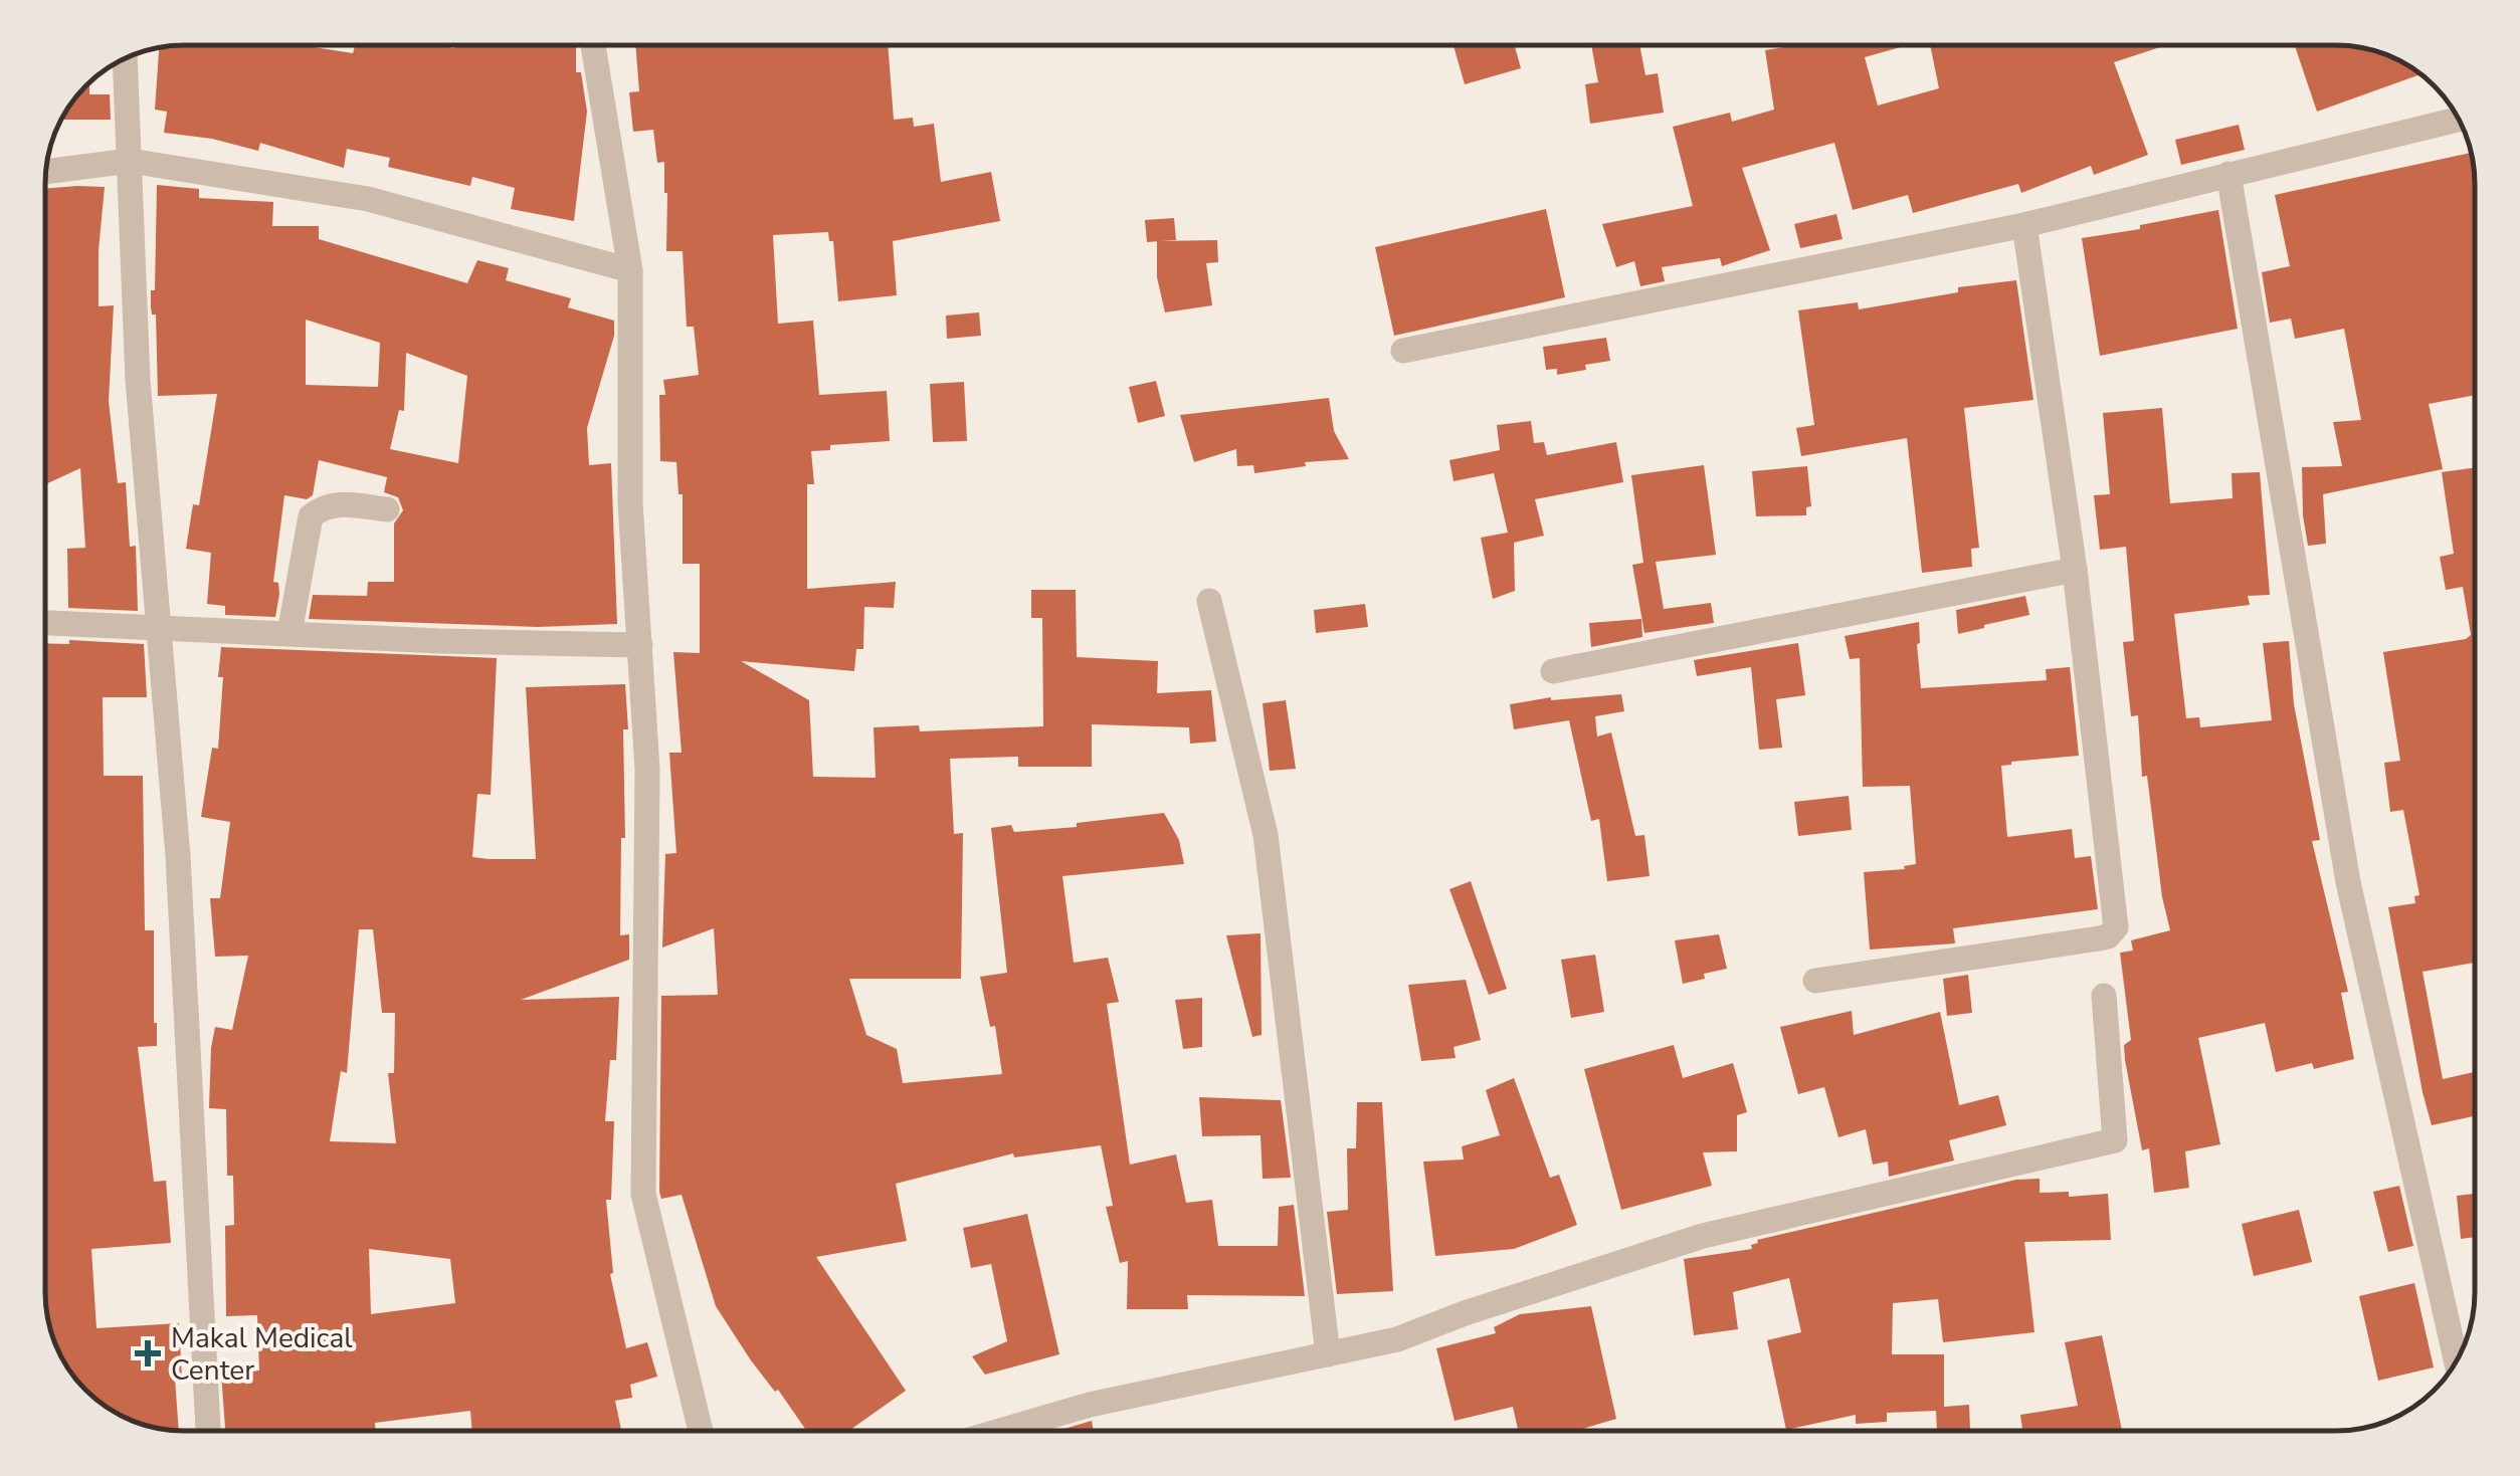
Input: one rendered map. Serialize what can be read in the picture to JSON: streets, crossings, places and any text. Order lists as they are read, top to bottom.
{
  "places": {
    "health": ["Makal Medical Center"]
  }
}
